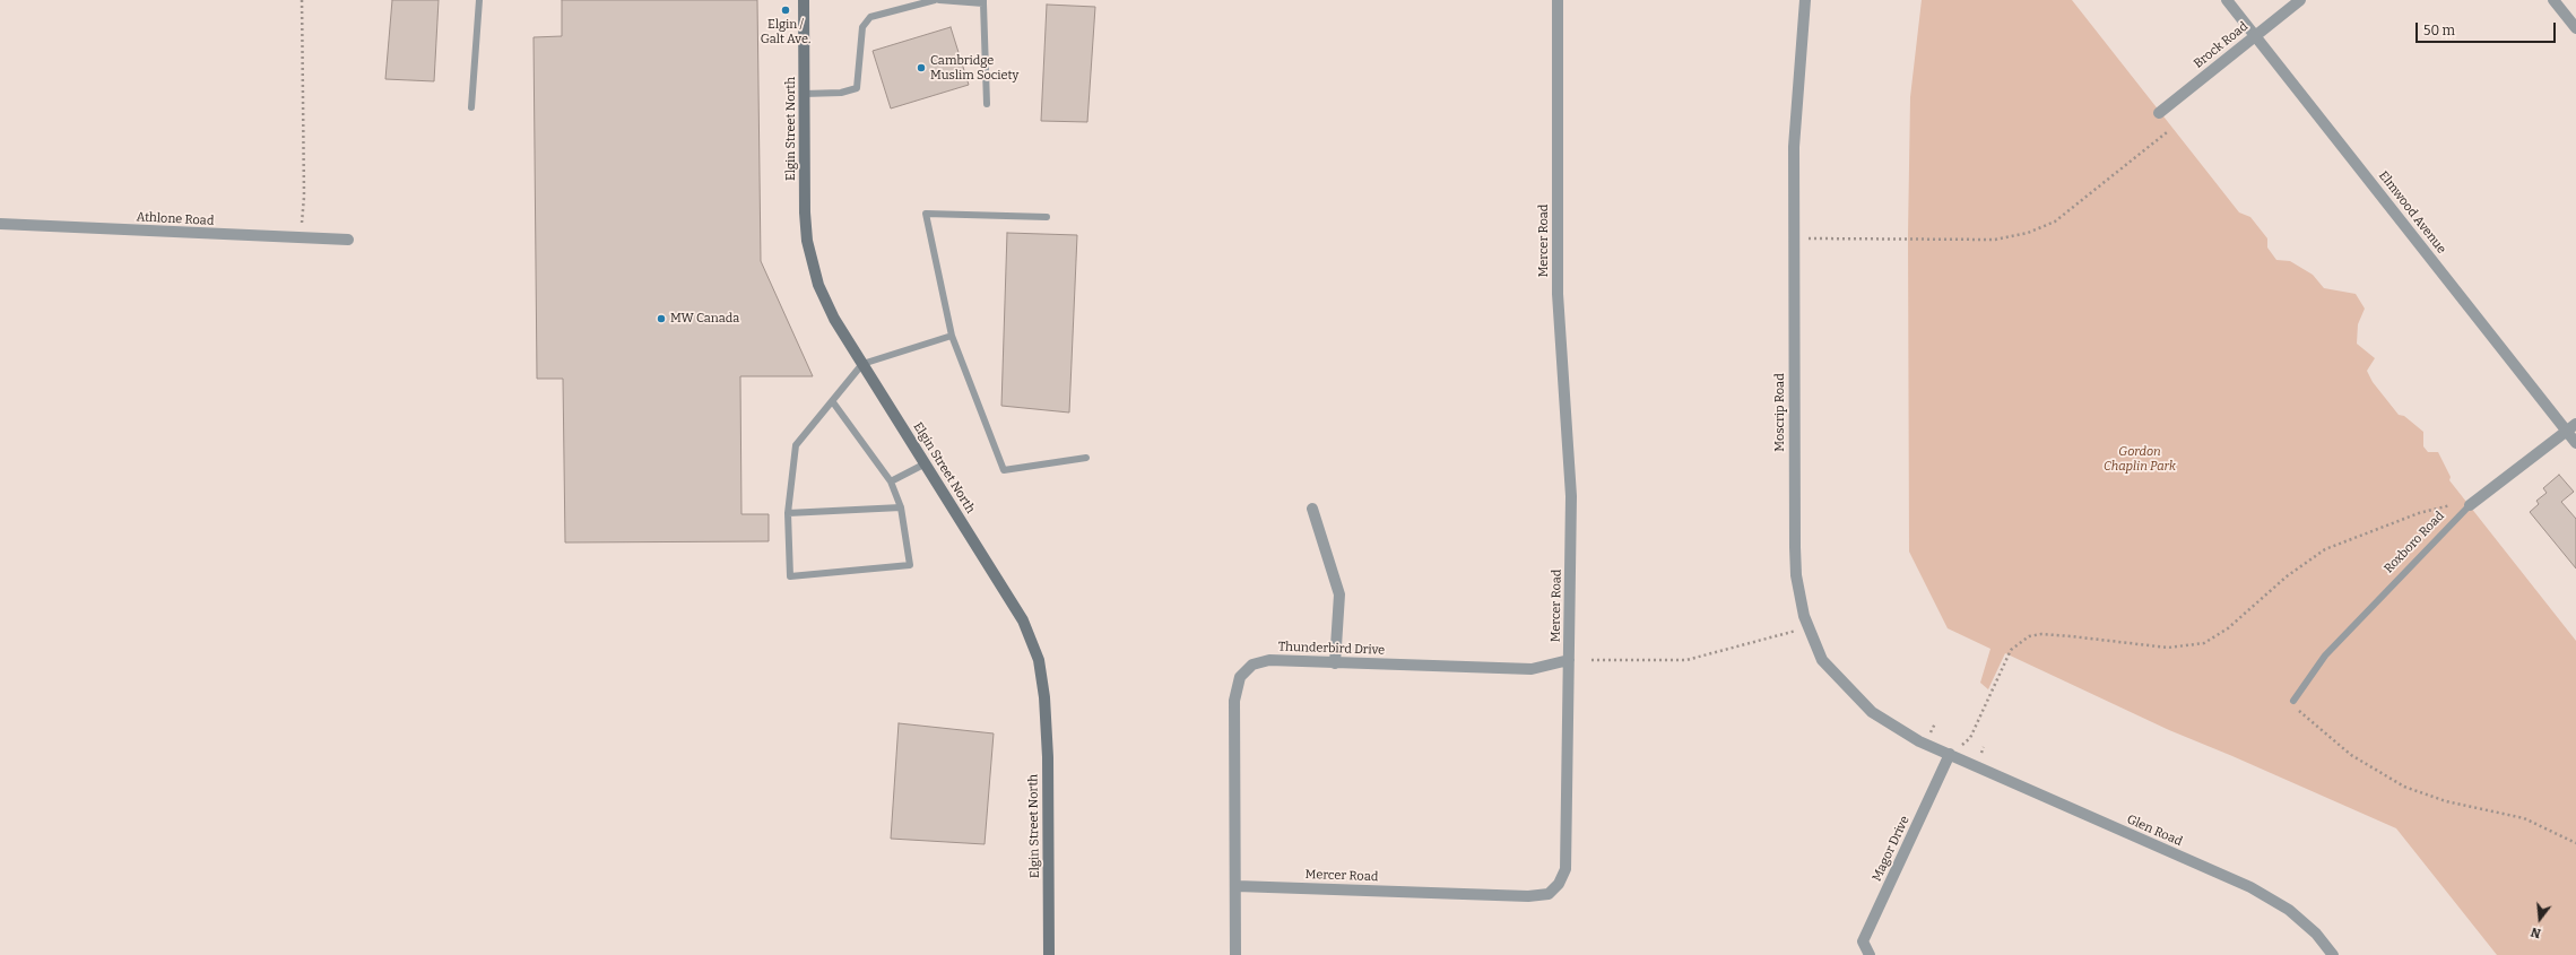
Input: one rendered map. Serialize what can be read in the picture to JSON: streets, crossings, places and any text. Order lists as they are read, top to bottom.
{
  "streets": {
    "street": [
      "Brock Road",
      "Elgin Street North",
      "Elmwood Avenue",
      "Athlone Road",
      "Mercer Road",
      "Moscrip Road",
      "Roxboro Road",
      "Thunderbird Drive",
      "Glen Road",
      "Magor Drive"
    ]
  },
  "crossings": [
    ["Brock Road", "Elmwood Avenue"],
    ["Elmwood Avenue", "Roxboro Road"],
    ["Mercer Road", "Thunderbird Drive"],
    ["Moscrip Road", "Glen Road"],
    ["Moscrip Road", "Magor Drive"],
    ["Glen Road", "Magor Drive"]
  ],
  "parks": ["Gordon Chaplin Park"],
  "places": ["Elgin / Galt Ave.", "Cambridge Muslim Society", "MW Canada"],
  "scale_bar": "50 m",
  "north": "bottom"
}
